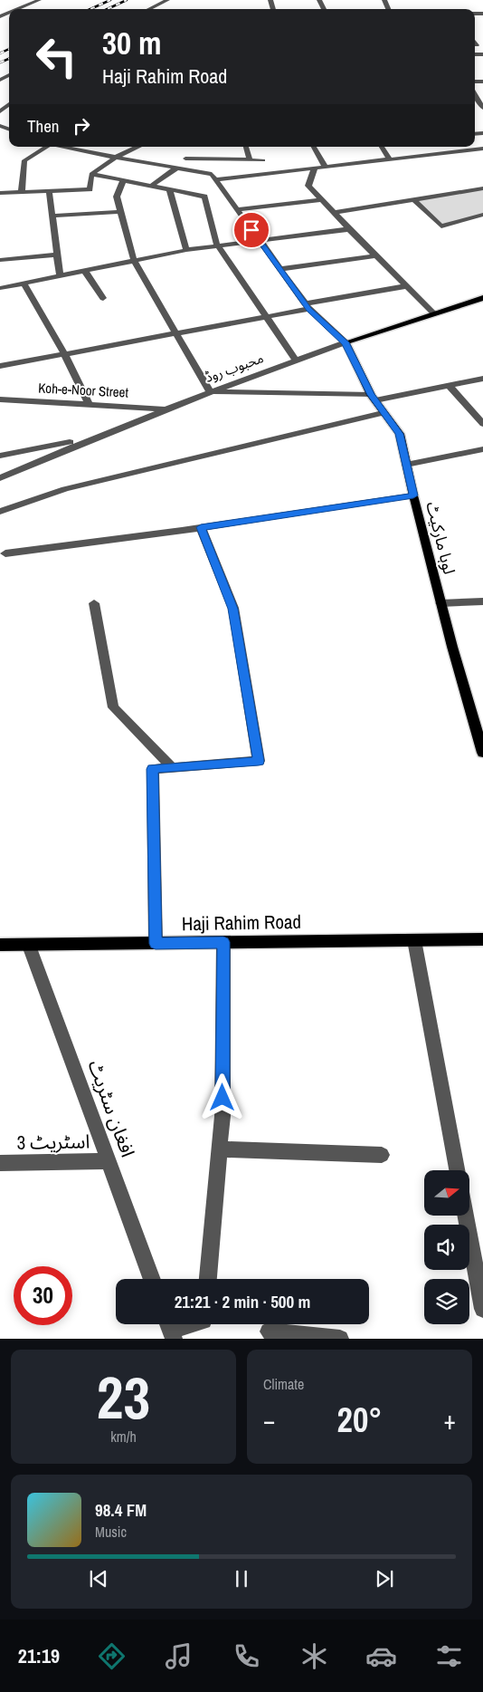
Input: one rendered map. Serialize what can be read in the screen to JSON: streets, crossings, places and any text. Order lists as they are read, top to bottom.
{
  "streets": {
    "main road": ["محبوب روڈ", "لوہا مارکیٹ", "Haji Rahim Road"],
    "street": ["Koh-e-Noor Street", "افغان سٹریٹ", "اسٹریٹ 3"]
  },
  "crossings": [
    ["محبوب روڈ", "Koh-e-Noor Street"],
    ["محبوب روڈ", "لوہا مارکیٹ"],
    ["Haji Rahim Road", "افغان سٹریٹ"],
    ["افغان سٹریٹ", "اسٹریٹ 3"]
  ],
  "north": "right",
  "page": {
    "turn": ["30 m", "Haji Rahim Road"],
    "then": "Then",
    "limit": "30",
    "trip": "21:21 · 2 min · 500 m",
    "tile": [
      ["23", "km/h"],
      "Climate"
    ],
    "heat": ["−", "20°", "+"],
    "song": ["98.4 FM", "Music"],
    "tabs": "21:19"
  }
}
